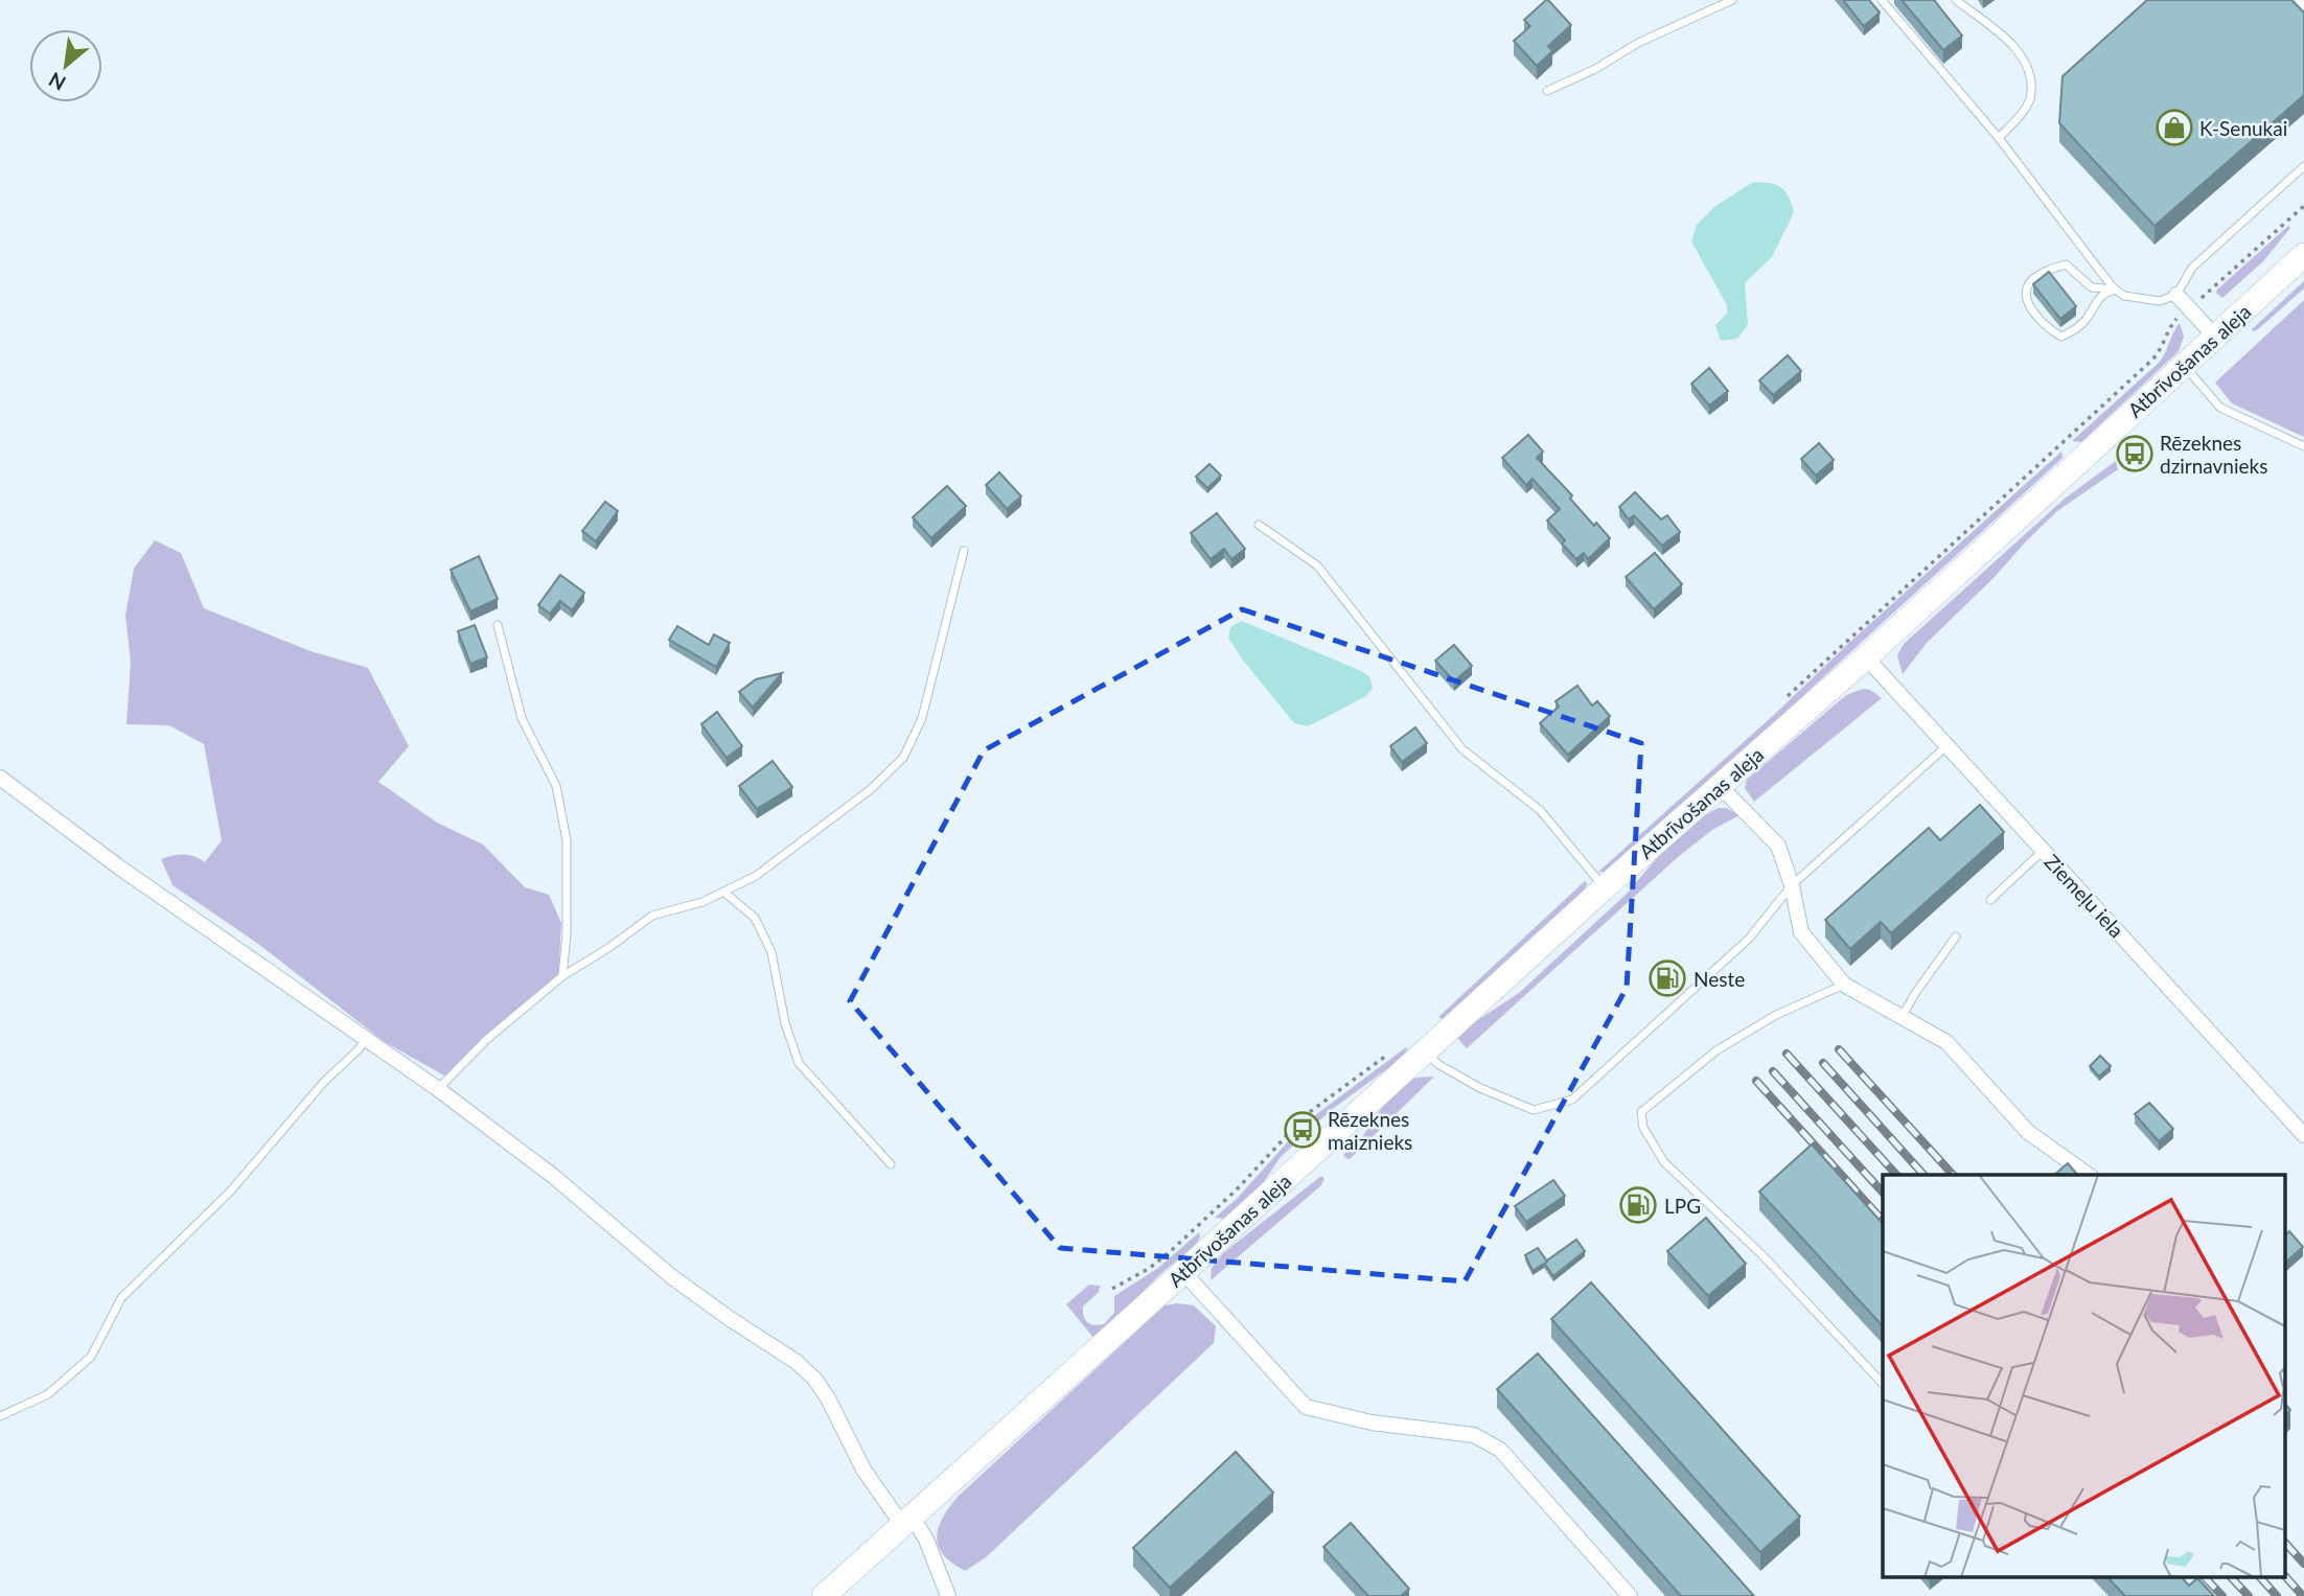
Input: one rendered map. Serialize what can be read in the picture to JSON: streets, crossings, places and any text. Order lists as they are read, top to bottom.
{
  "streets": {
    "main road": ["Atbrīvošanas aleja"],
    "street": ["Ziemeļu iela"]
  },
  "crossings": [
    ["Atbrīvošanas aleja", "Ziemeļu iela"]
  ],
  "places": {
    "shop": ["K-Senukai"],
    "bus stop": ["Rēzeknes dzirnavnieks", "Rēzeknes maiznieks"],
    "fuel station": ["Neste", "LPG"]
  },
  "north": "bottom left"
}
